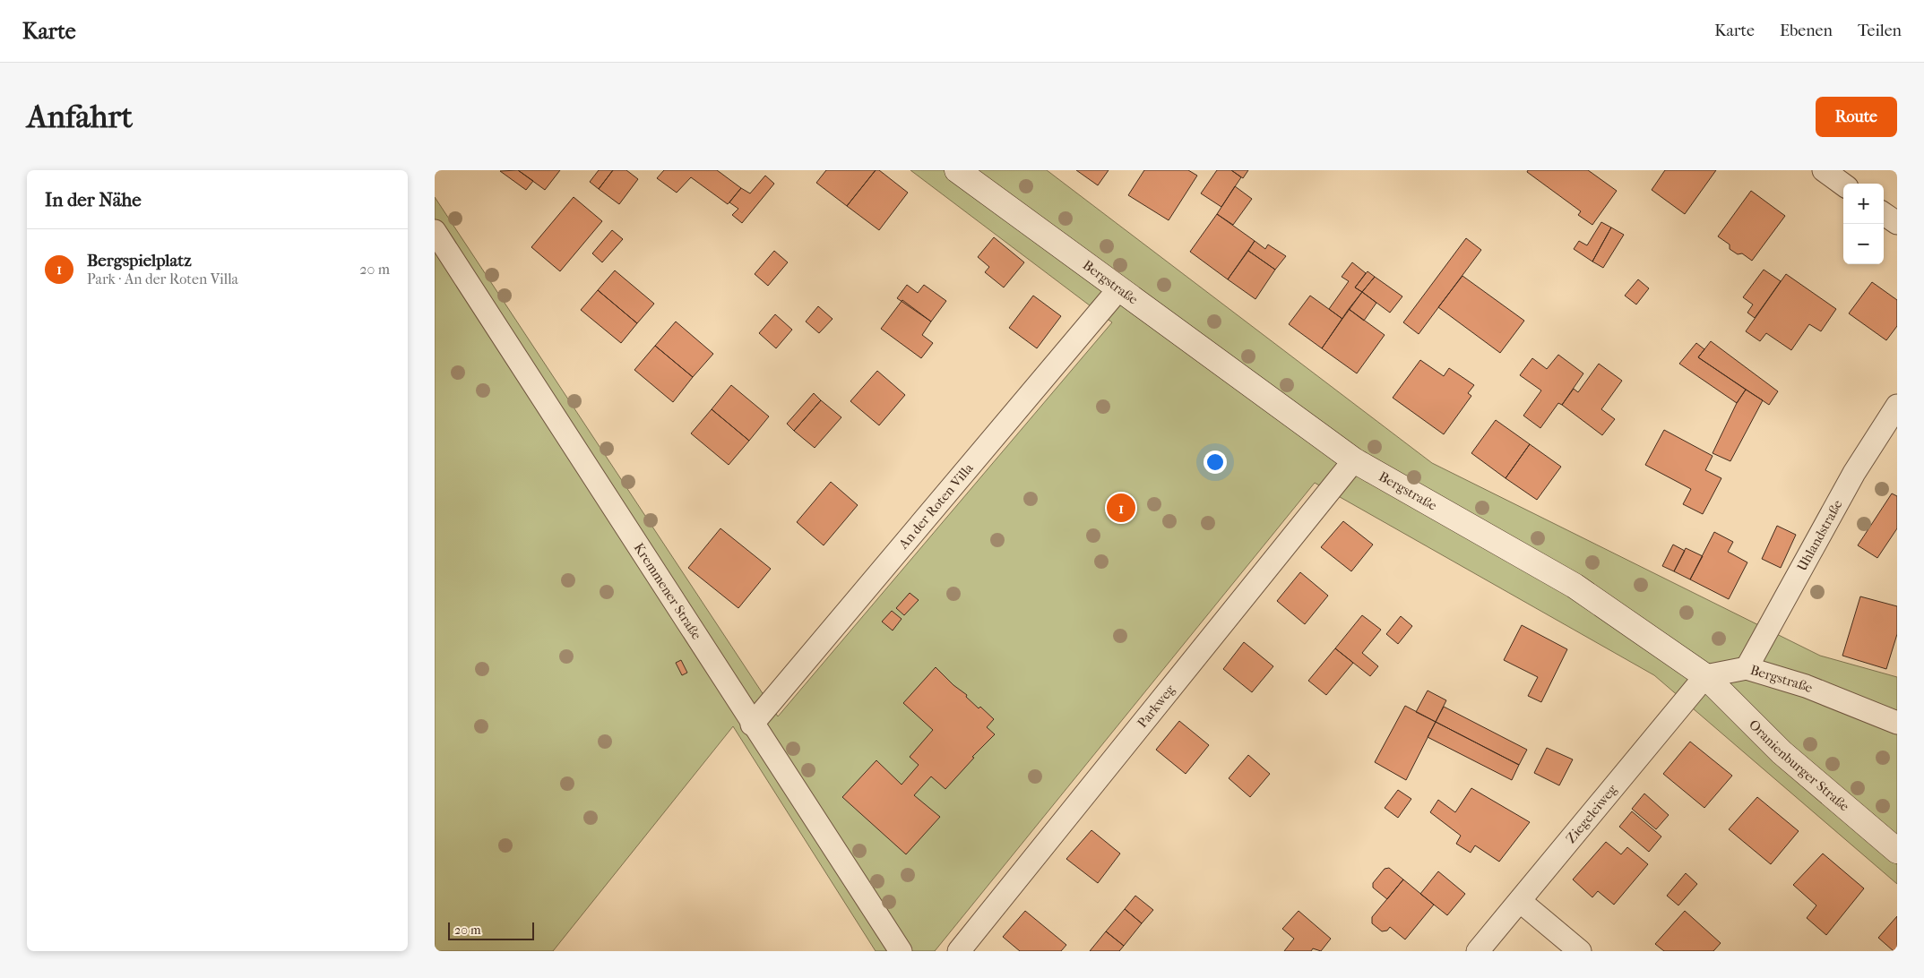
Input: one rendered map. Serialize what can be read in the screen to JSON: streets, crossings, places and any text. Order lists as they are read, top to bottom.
{
  "streets": {
    "street": [
      "Bergstraße",
      "An der Roten Villa",
      "Uhlandstraße",
      "Kremmener Straße",
      "Parkweg",
      "Oranienburger Straße",
      "Ziegeleiweg"
    ]
  },
  "crossings": [
    ["Bergstraße", "An der Roten Villa"],
    ["Bergstraße", "Uhlandstraße"],
    ["Bergstraße", "Parkweg"],
    ["Bergstraße", "Oranienburger Straße"],
    ["Bergstraße", "Ziegeleiweg"],
    ["An der Roten Villa", "Kremmener Straße"],
    ["Oranienburger Straße", "Ziegeleiweg"]
  ],
  "scale_bar": "20 m",
  "page": {
    "header": "Karte",
    "nav": ["Karte", "Ebenen", "Teilen"],
    "buttons": "Route",
    "title": "Anfahrt",
    "heading": "In der Nähe",
    "map_buttons": ["+", "−"],
    "list": [
      {
        "mark": "1",
        "name": "Bergspielplatz",
        "note": "Park · An der Roten Villa",
        "value": "20 m"
      }
    ],
    "pins": "1",
    "scale": "20 m"
  }
}
